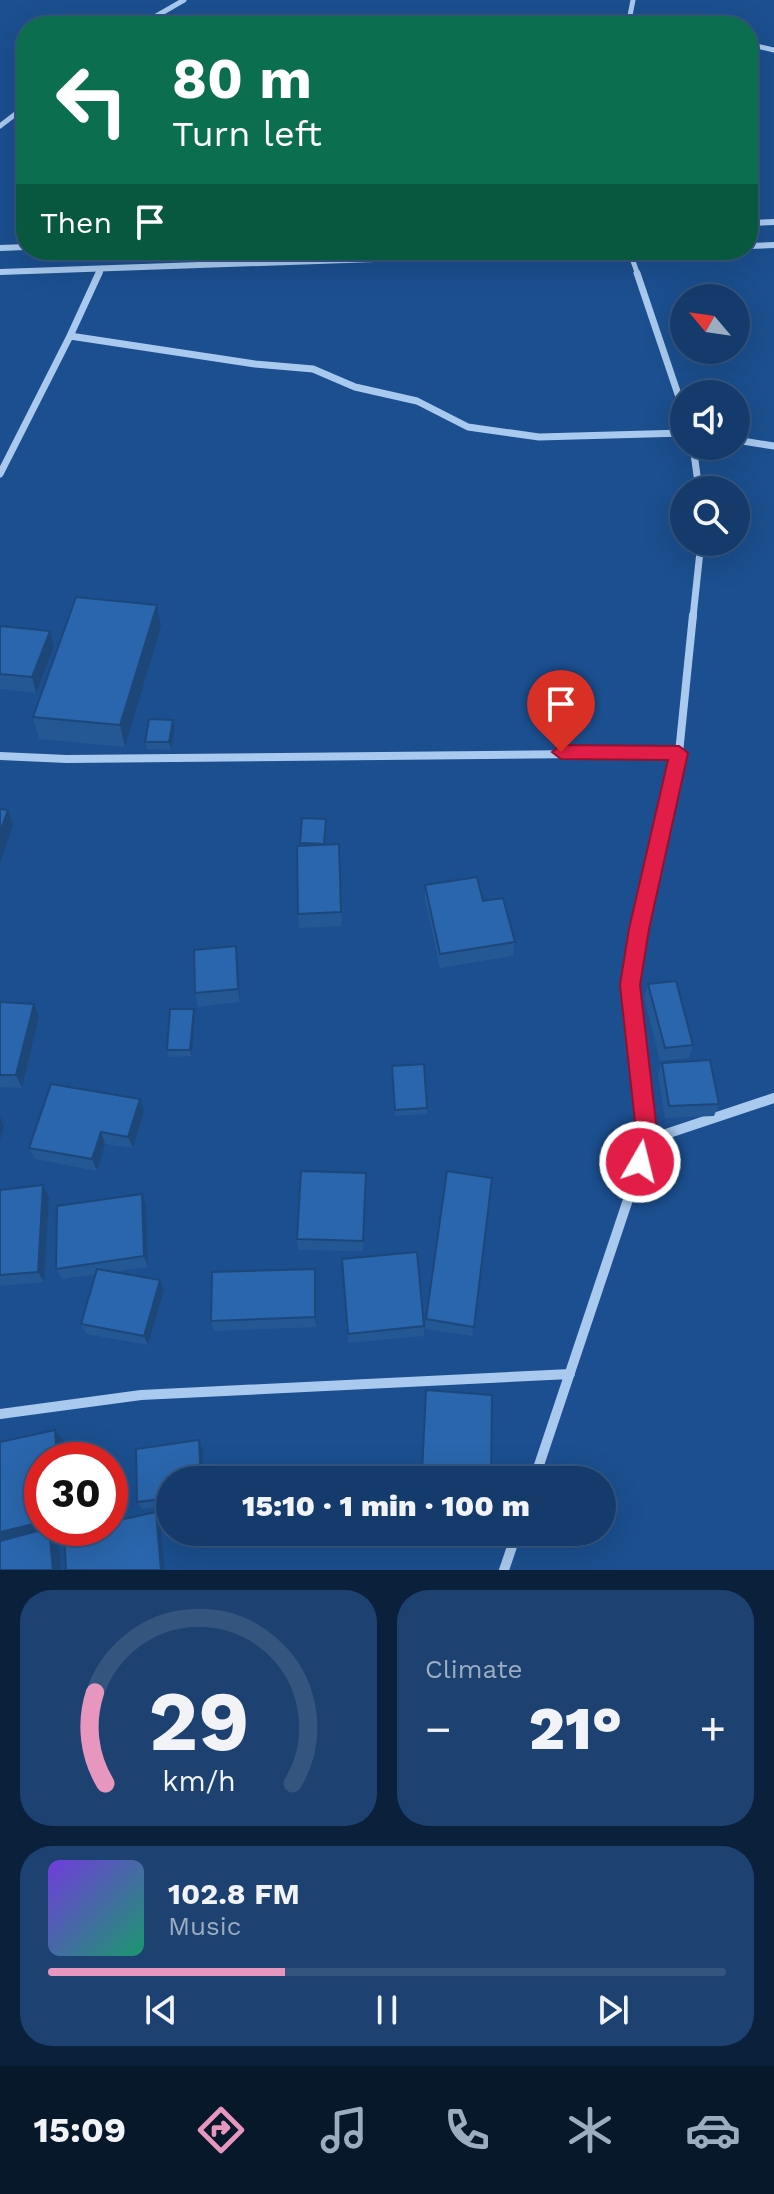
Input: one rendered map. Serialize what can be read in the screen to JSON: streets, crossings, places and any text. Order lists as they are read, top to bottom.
{
  "north": "top left",
  "page": {
    "turn": ["80 m", "Turn left"],
    "then": "Then",
    "limit": "30",
    "trip": "15:10 · 1 min · 100 m",
    "tile": "Climate",
    "heat": ["−", "21°", "+"],
    "song": ["102.8 FM", "Music"],
    "tabs": "15:09",
    "gauge": ["29", "km/h"]
  }
}
